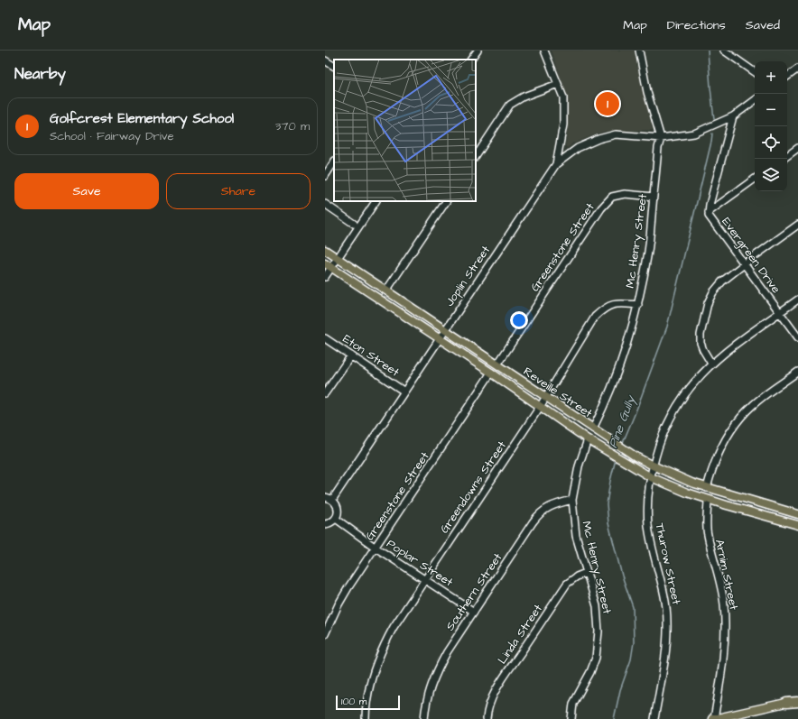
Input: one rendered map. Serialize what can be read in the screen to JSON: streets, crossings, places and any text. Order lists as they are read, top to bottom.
{
  "streets": {
    "main road": ["Reveille Street"],
    "street": [
      "Mc Henry Street",
      "Greenstone Street",
      "Evergreen Drive",
      "Joplin Street",
      "Eton Street",
      "Greendowns Street",
      "Poplar Street",
      "Thurow Street",
      "Arnim Street",
      "Southern Street",
      "Linda Street"
    ]
  },
  "crossings": [
    ["Mc Henry Street", "Greenstone Street"],
    ["Mc Henry Street", "Reveille Street"],
    ["Mc Henry Street", "Greendowns Street"],
    ["Mc Henry Street", "Southern Street"],
    ["Mc Henry Street", "Linda Street"],
    ["Greenstone Street", "Reveille Street"],
    ["Greenstone Street", "Poplar Street"],
    ["Evergreen Drive", "Thurow Street"],
    ["Joplin Street", "Eton Street"],
    ["Joplin Street", "Reveille Street"],
    ["Reveille Street", "Greendowns Street"],
    ["Reveille Street", "Thurow Street"],
    ["Reveille Street", "Arnim Street"],
    ["Greendowns Street", "Poplar Street"],
    ["Poplar Street", "Southern Street"]
  ],
  "water": ["Pine Gully"],
  "scale_bar": "100 m",
  "page": {
    "header": "Map",
    "nav": ["Map", "Directions", "Saved"],
    "heading": "Nearby",
    "map_buttons": ["+", "−"],
    "pins": "1",
    "list": [
      {
        "mark": "1",
        "name": "Golfcrest Elementary School",
        "note": "School · Fairway Drive",
        "value": "370 m"
      }
    ],
    "buttons": ["Save", "Share"],
    "scale": "100 m"
  }
}
